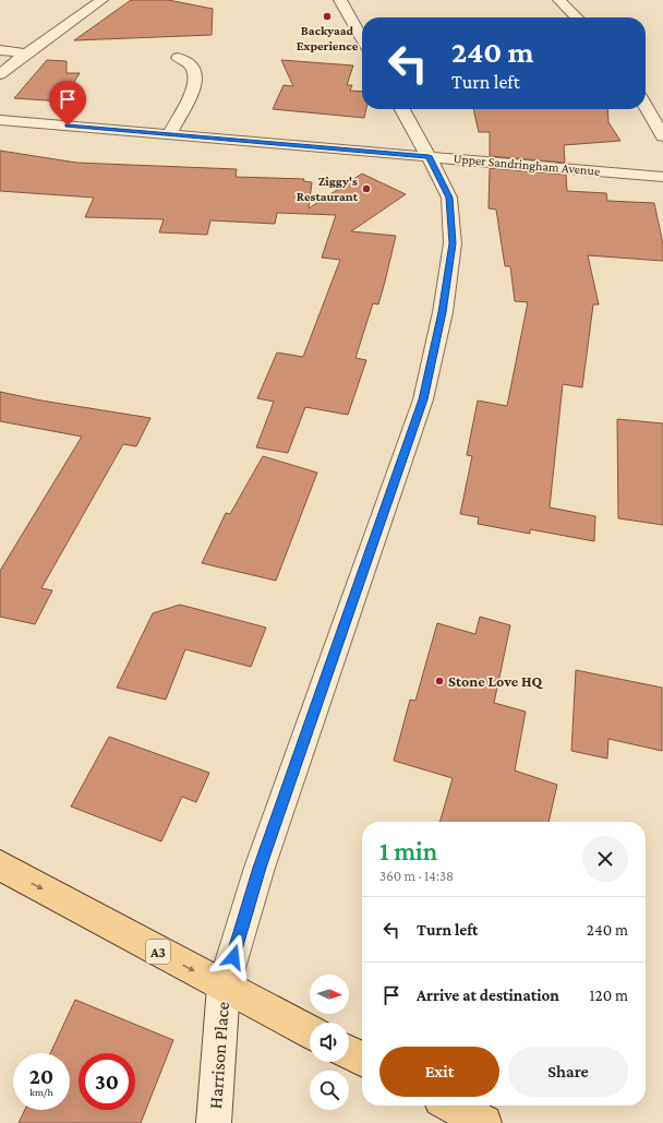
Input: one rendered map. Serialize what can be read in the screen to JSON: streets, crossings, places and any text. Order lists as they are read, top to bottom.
{
  "streets": {
    "main road": ["A3"],
    "street": ["Upper Sandringham Avenue", "Harrison Place"]
  },
  "crossings": [
    ["Upper Sandringham Avenue", "Harrison Place"],
    ["A3", "Harrison Place"]
  ],
  "places": ["Backyaad Experience", "Ziggy's Restaurant", "Stone Love HQ"],
  "north": "right",
  "page": {
    "turn": ["240 m", "Turn left"],
    "heading": ["1 min", "360 m · 14:38"],
    "list": [
      {
        "name": "Turn left",
        "value": "240 m"
      },
      {
        "name": "Arrive at destination",
        "value": "120 m"
      }
    ],
    "buttons": ["Exit", "Share"],
    "speed": "20 km/h",
    "limit": "30"
  }
}
